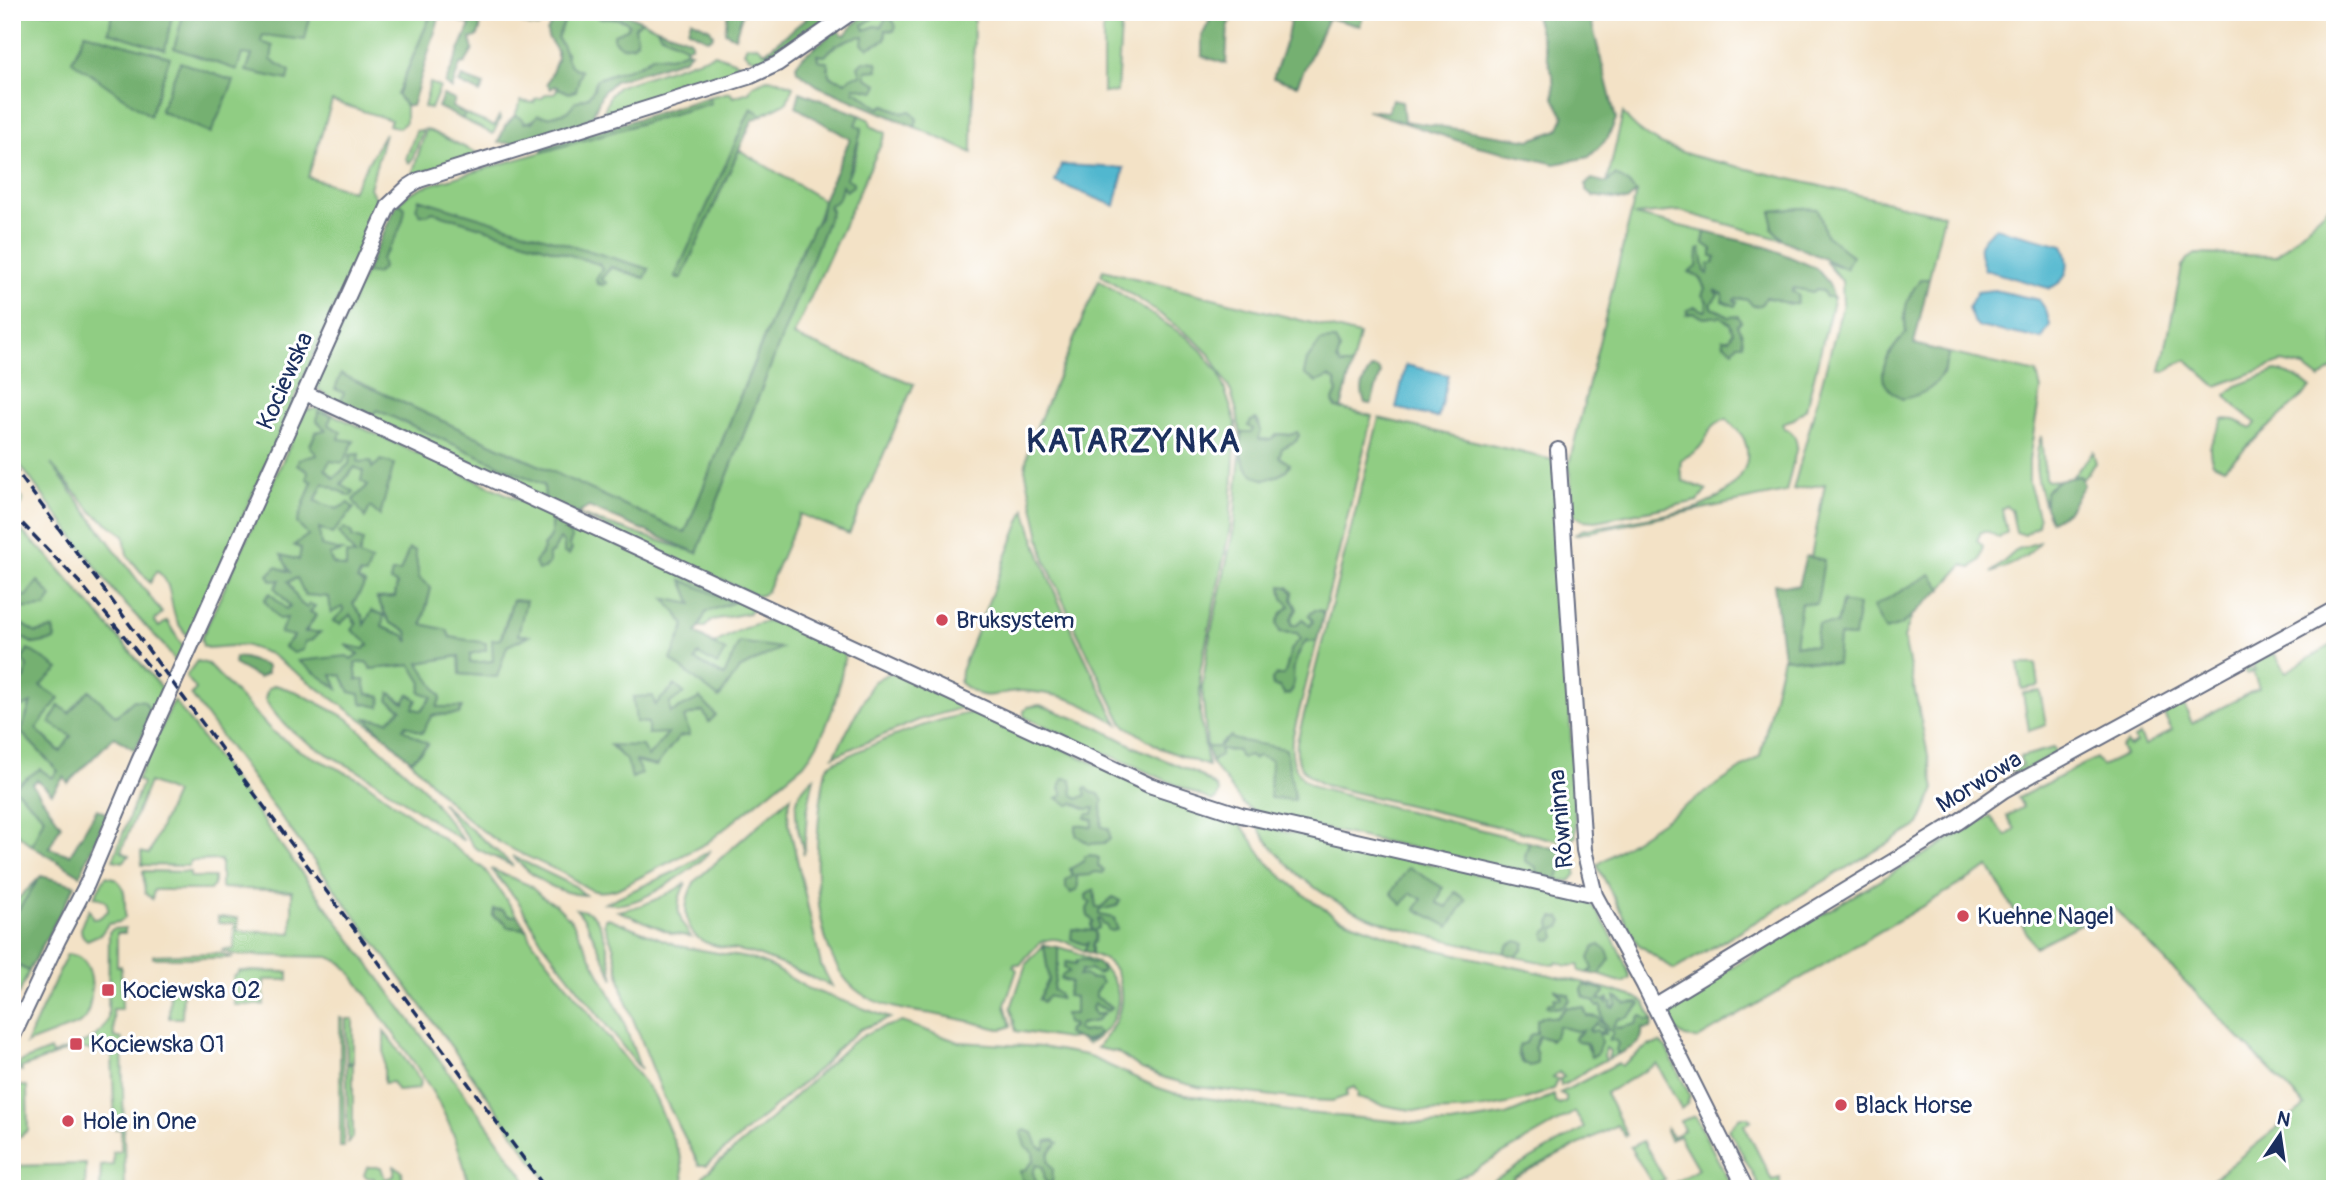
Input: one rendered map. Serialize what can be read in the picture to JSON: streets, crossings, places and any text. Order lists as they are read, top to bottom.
{
  "streets": {
    "street": ["Kociewska", "Morwowa", "Równinna"]
  },
  "crossings": [
    ["Morwowa", "Równinna"]
  ],
  "districts": ["KATARZYNKA"],
  "places": {
    "other": [
      "Bruksystem",
      "Kuehne Nagel",
      "Black Horse",
      "Hole in One"
    ],
    "transit": ["Kociewska 02", "Kociewska 01"]
  },
  "north": "top"
}
